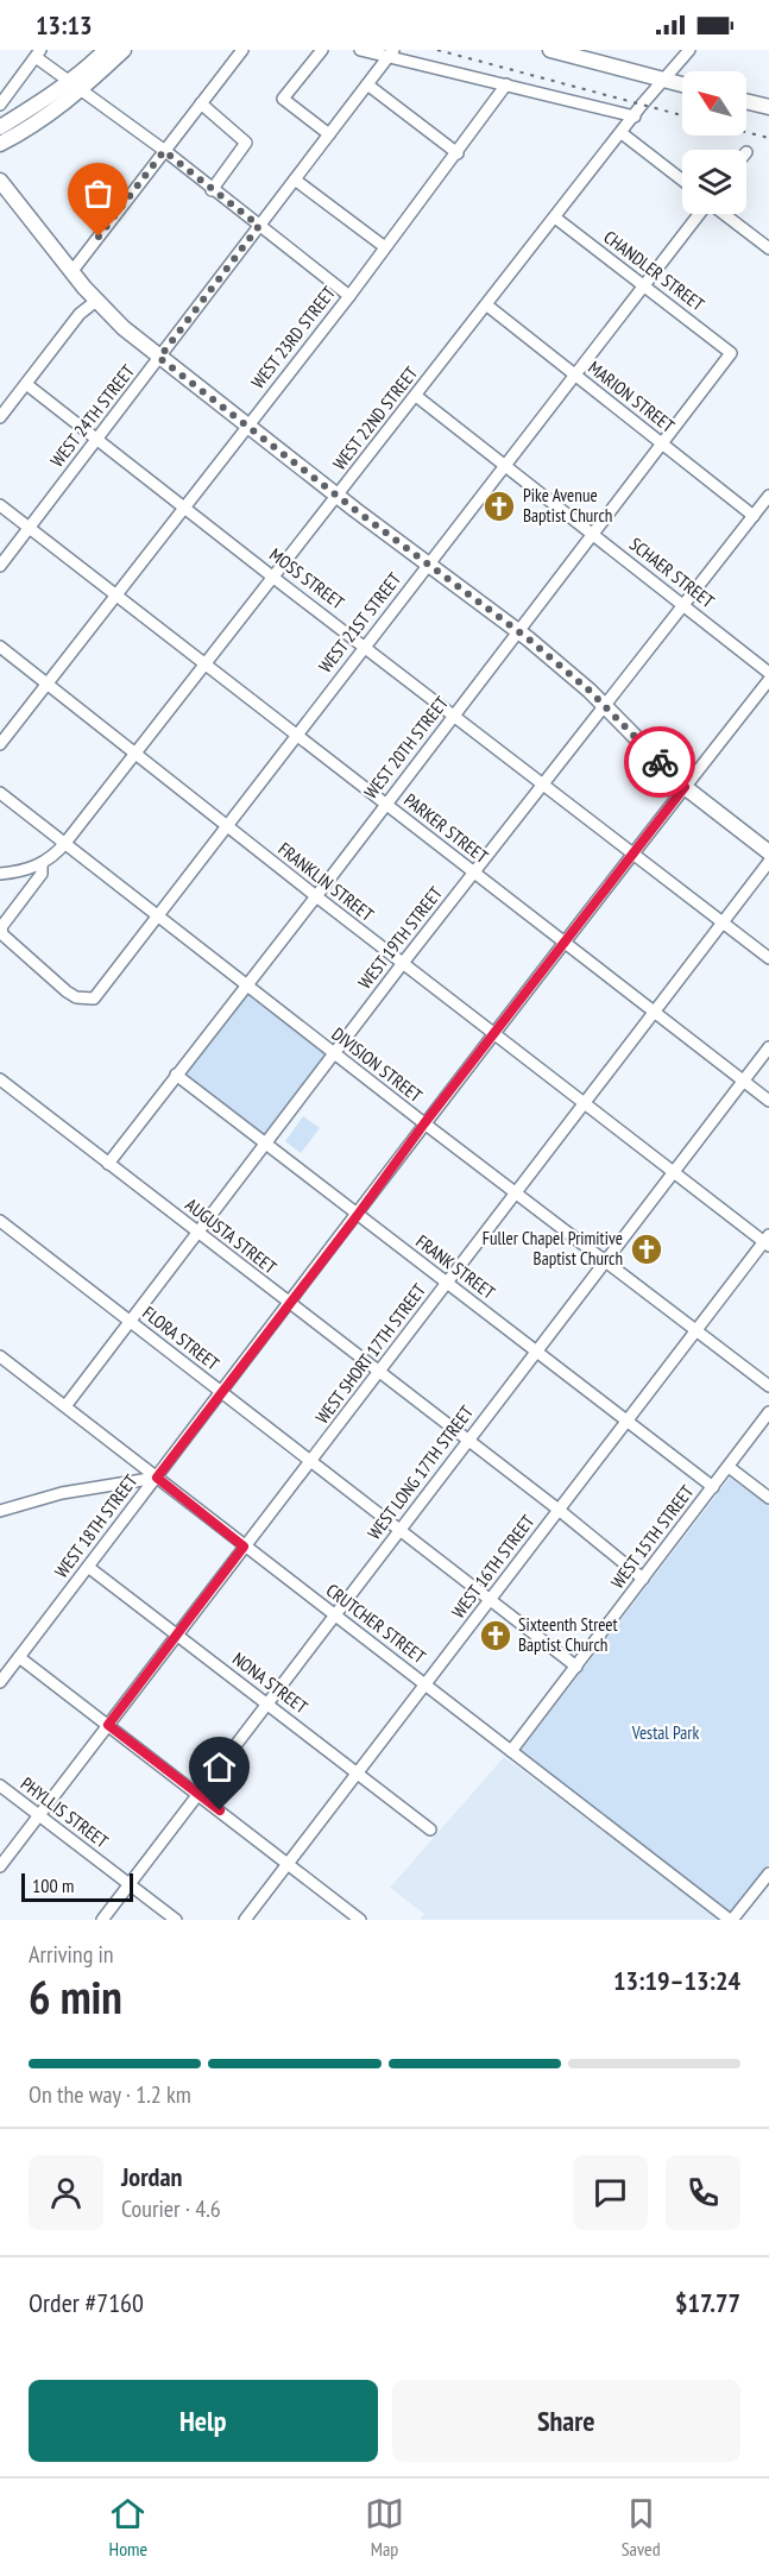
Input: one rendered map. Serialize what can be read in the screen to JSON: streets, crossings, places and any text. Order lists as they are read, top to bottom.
{
  "streets": {
    "street": [
      "CHANDLER STREET",
      "WEST 23RD STREET",
      "MARION STREET",
      "WEST 24TH STREET",
      "WEST 22ND STREET",
      "SCHAER STREET",
      "MOSS STREET",
      "WEST 21ST STREET",
      "WEST 20TH STREET",
      "PARKER STREET",
      "FRANKLIN STREET",
      "WEST 19TH STREET",
      "DIVISION STREET",
      "AUGUSTA STREET",
      "FRANK STREET",
      "FLORA STREET",
      "WEST SHORT 17TH STREET",
      "WEST LONG 17TH STREET",
      "WEST 18TH STREET",
      "WEST 15TH STREET",
      "WEST 16TH STREET",
      "CRUTCHER STREET",
      "NONA STREET",
      "PHYLLIS STREET"
    ]
  },
  "crossings": [
    ["CHANDLER STREET", "WEST 22ND STREET"],
    ["CHANDLER STREET", "WEST 21ST STREET"],
    ["CHANDLER STREET", "WEST 20TH STREET"],
    ["WEST 23RD STREET", "MOSS STREET"],
    ["WEST 23RD STREET", "PARKER STREET"],
    ["WEST 23RD STREET", "FRANKLIN STREET"],
    ["MARION STREET", "WEST 22ND STREET"],
    ["MARION STREET", "WEST 21ST STREET"],
    ["MARION STREET", "WEST 20TH STREET"],
    ["MARION STREET", "WEST 19TH STREET"],
    ["WEST 24TH STREET", "MOSS STREET"],
    ["WEST 24TH STREET", "PARKER STREET"],
    ["WEST 22ND STREET", "SCHAER STREET"],
    ["WEST 22ND STREET", "MOSS STREET"],
    ["WEST 22ND STREET", "PARKER STREET"],
    ["WEST 22ND STREET", "FRANKLIN STREET"],
    ["WEST 22ND STREET", "DIVISION STREET"],
    ["SCHAER STREET", "WEST 21ST STREET"],
    ["SCHAER STREET", "WEST 20TH STREET"],
    ["SCHAER STREET", "WEST 19TH STREET"],
    ["MOSS STREET", "WEST 21ST STREET"],
    ["MOSS STREET", "WEST 20TH STREET"],
    ["MOSS STREET", "WEST 19TH STREET"],
    ["MOSS STREET", "WEST SHORT 17TH STREET"],
    ["MOSS STREET", "WEST 18TH STREET"],
    ["WEST 21ST STREET", "PARKER STREET"],
    ["WEST 21ST STREET", "FRANKLIN STREET"],
    ["WEST 21ST STREET", "DIVISION STREET"],
    ["WEST 20TH STREET", "PARKER STREET"],
    ["WEST 20TH STREET", "FRANKLIN STREET"],
    ["WEST 20TH STREET", "DIVISION STREET"],
    ["WEST 20TH STREET", "AUGUSTA STREET"],
    ["WEST 20TH STREET", "FRANK STREET"],
    ["PARKER STREET", "WEST 19TH STREET"],
    ["PARKER STREET", "WEST SHORT 17TH STREET"],
    ["PARKER STREET", "WEST LONG 17TH STREET"],
    ["PARKER STREET", "WEST 18TH STREET"],
    ["FRANKLIN STREET", "WEST 19TH STREET"],
    ["FRANKLIN STREET", "WEST SHORT 17TH STREET"],
    ["FRANKLIN STREET", "WEST LONG 17TH STREET"],
    ["FRANKLIN STREET", "WEST 18TH STREET"],
    ["FRANKLIN STREET", "WEST 16TH STREET"],
    ["WEST 19TH STREET", "DIVISION STREET"],
    ["WEST 19TH STREET", "AUGUSTA STREET"],
    ["WEST 19TH STREET", "FRANK STREET"],
    ["WEST 19TH STREET", "FLORA STREET"],
    ["WEST 19TH STREET", "CRUTCHER STREET"],
    ["DIVISION STREET", "WEST SHORT 17TH STREET"],
    ["DIVISION STREET", "WEST LONG 17TH STREET"],
    ["DIVISION STREET", "WEST 18TH STREET"],
    ["DIVISION STREET", "WEST 16TH STREET"],
    ["AUGUSTA STREET", "WEST SHORT 17TH STREET"],
    ["AUGUSTA STREET", "WEST LONG 17TH STREET"],
    ["AUGUSTA STREET", "WEST 18TH STREET"],
    ["AUGUSTA STREET", "WEST 15TH STREET"],
    ["AUGUSTA STREET", "WEST 16TH STREET"],
    ["FRANK STREET", "WEST SHORT 17TH STREET"],
    ["FRANK STREET", "WEST LONG 17TH STREET"],
    ["FRANK STREET", "WEST 18TH STREET"],
    ["FRANK STREET", "WEST 15TH STREET"],
    ["FRANK STREET", "WEST 16TH STREET"],
    ["FLORA STREET", "WEST SHORT 17TH STREET"],
    ["FLORA STREET", "WEST LONG 17TH STREET"],
    ["FLORA STREET", "WEST 18TH STREET"],
    ["FLORA STREET", "WEST 15TH STREET"],
    ["FLORA STREET", "WEST 16TH STREET"],
    ["WEST SHORT 17TH STREET", "CRUTCHER STREET"],
    ["WEST SHORT 17TH STREET", "NONA STREET"],
    ["WEST SHORT 17TH STREET", "PHYLLIS STREET"],
    ["WEST LONG 17TH STREET", "CRUTCHER STREET"],
    ["WEST LONG 17TH STREET", "NONA STREET"],
    ["WEST LONG 17TH STREET", "PHYLLIS STREET"],
    ["WEST 18TH STREET", "CRUTCHER STREET"],
    ["WEST 18TH STREET", "NONA STREET"],
    ["WEST 15TH STREET", "CRUTCHER STREET"],
    ["WEST 16TH STREET", "CRUTCHER STREET"],
    ["WEST 16TH STREET", "NONA STREET"]
  ],
  "parks": ["Vestal Park"],
  "places": {
    "church": ["Pike Avenue Baptist Church", "Fuller Chapel Primitive Baptist Church", "Sixteenth Street Baptist Church"]
  },
  "scale_bar": "100 m",
  "north": "top left",
  "page": {
    "status": "13:13",
    "scale": "100 m",
    "heading": ["6 min", "Arriving in", "13:19–13:24"],
    "panel": [
      "Jordan",
      "Courier · 4.6",
      "Order #7160",
      "$17.77"
    ],
    "bar": "On the way · 1.2 km",
    "buttons": ["Help", "Share"],
    "tabs": ["Home", "Map", "Saved"]
  }
}
